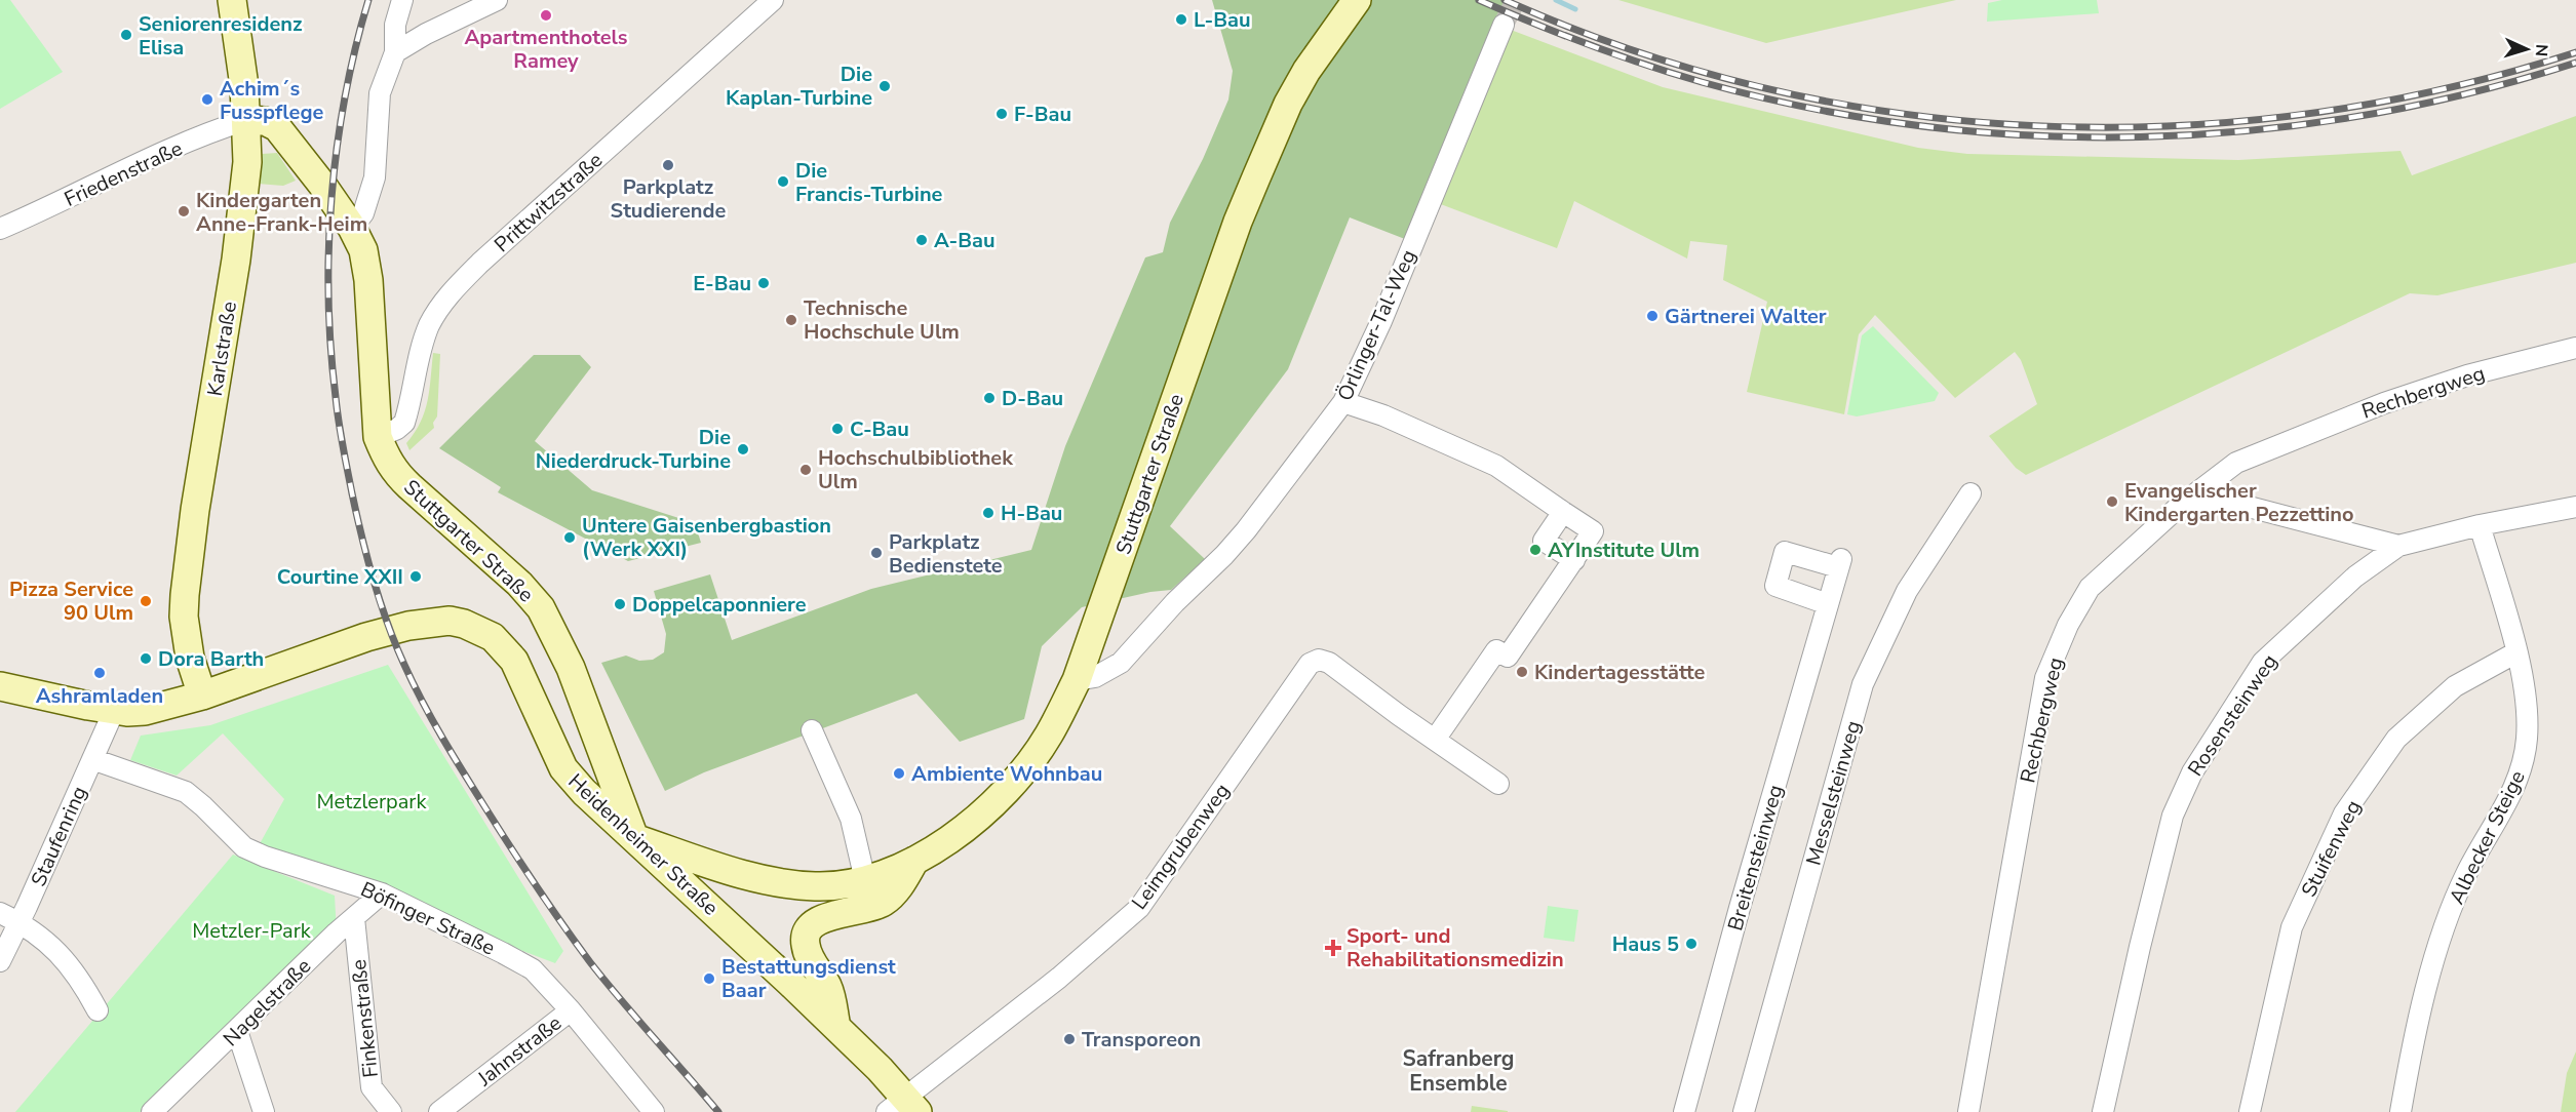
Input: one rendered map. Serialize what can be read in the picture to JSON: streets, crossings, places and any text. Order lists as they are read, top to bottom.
{
  "streets": {
    "main road": ["Karlstraße", "Stuttgarter Straße", "Heidenheimer Straße"],
    "street": [
      "Friedenstraße",
      "Prittwitzstraße",
      "Örlinger-Tal-Weg",
      "Rechbergweg",
      "Rosensteinweg",
      "Messelsteinweg",
      "Staufenring",
      "Albecker Steige",
      "Leimgrubenweg",
      "Stuifenweg",
      "Breitensteinweg",
      "Böfinger Straße",
      "Nagelstraße",
      "Finkenstraße",
      "Jahnstraße"
    ]
  },
  "crossings": [
    ["Friedenstraße", "Karlstraße"],
    ["Friedenstraße", "Stuttgarter Straße"],
    ["Prittwitzstraße", "Stuttgarter Straße"],
    ["Örlinger-Tal-Weg", "Stuttgarter Straße"],
    ["Karlstraße", "Stuttgarter Straße"],
    ["Karlstraße", "Heidenheimer Straße"],
    ["Stuttgarter Straße", "Heidenheimer Straße"],
    ["Rosensteinweg", "Albecker Steige"],
    ["Staufenring", "Heidenheimer Straße"],
    ["Staufenring", "Böfinger Straße"],
    ["Albecker Steige", "Stuifenweg"],
    ["Heidenheimer Straße", "Leimgrubenweg"],
    ["Böfinger Straße", "Nagelstraße"],
    ["Böfinger Straße", "Jahnstraße"],
    ["Nagelstraße", "Finkenstraße"]
  ],
  "districts": ["Safranberg Ensemble"],
  "parks": ["Metzlerpark", "Metzler-Park"],
  "places": {
    "other": [
      "Apartmenthotels Ramey",
      "L-Bau",
      "Seniorenresidenz Elisa",
      "Die Kaplan-Turbine",
      "Achim´s Fusspflege",
      "F-Bau",
      "Parkplatz Studierende",
      "Die Francis-Turbine",
      "Kindergarten Anne-Frank-Heim",
      "A-Bau",
      "E-Bau",
      "Gärtnerei Walter",
      "Technische Hochschule Ulm",
      "D-Bau",
      "C-Bau",
      "Die Niederdruck-Turbine",
      "Hochschulbibliothek Ulm",
      "Evangelischer Kindergarten Pezzettino",
      "H-Bau",
      "Untere Gaisenbergbastion (Werk XXI)",
      "AYInstitute Ulm",
      "Parkplatz Bedienstete",
      "Courtine XXII",
      "Pizza Service 90 Ulm",
      "Doppelcaponniere",
      "Dora Barth",
      "Kindertagesstätte",
      "Ashramladen",
      "Ambiente Wohnbau",
      "Haus 5",
      "Bestattungsdienst Baar",
      "Transporeon"
    ],
    "health": ["Sport- und Rehabilitationsmedizin"]
  },
  "north": "right"
}
